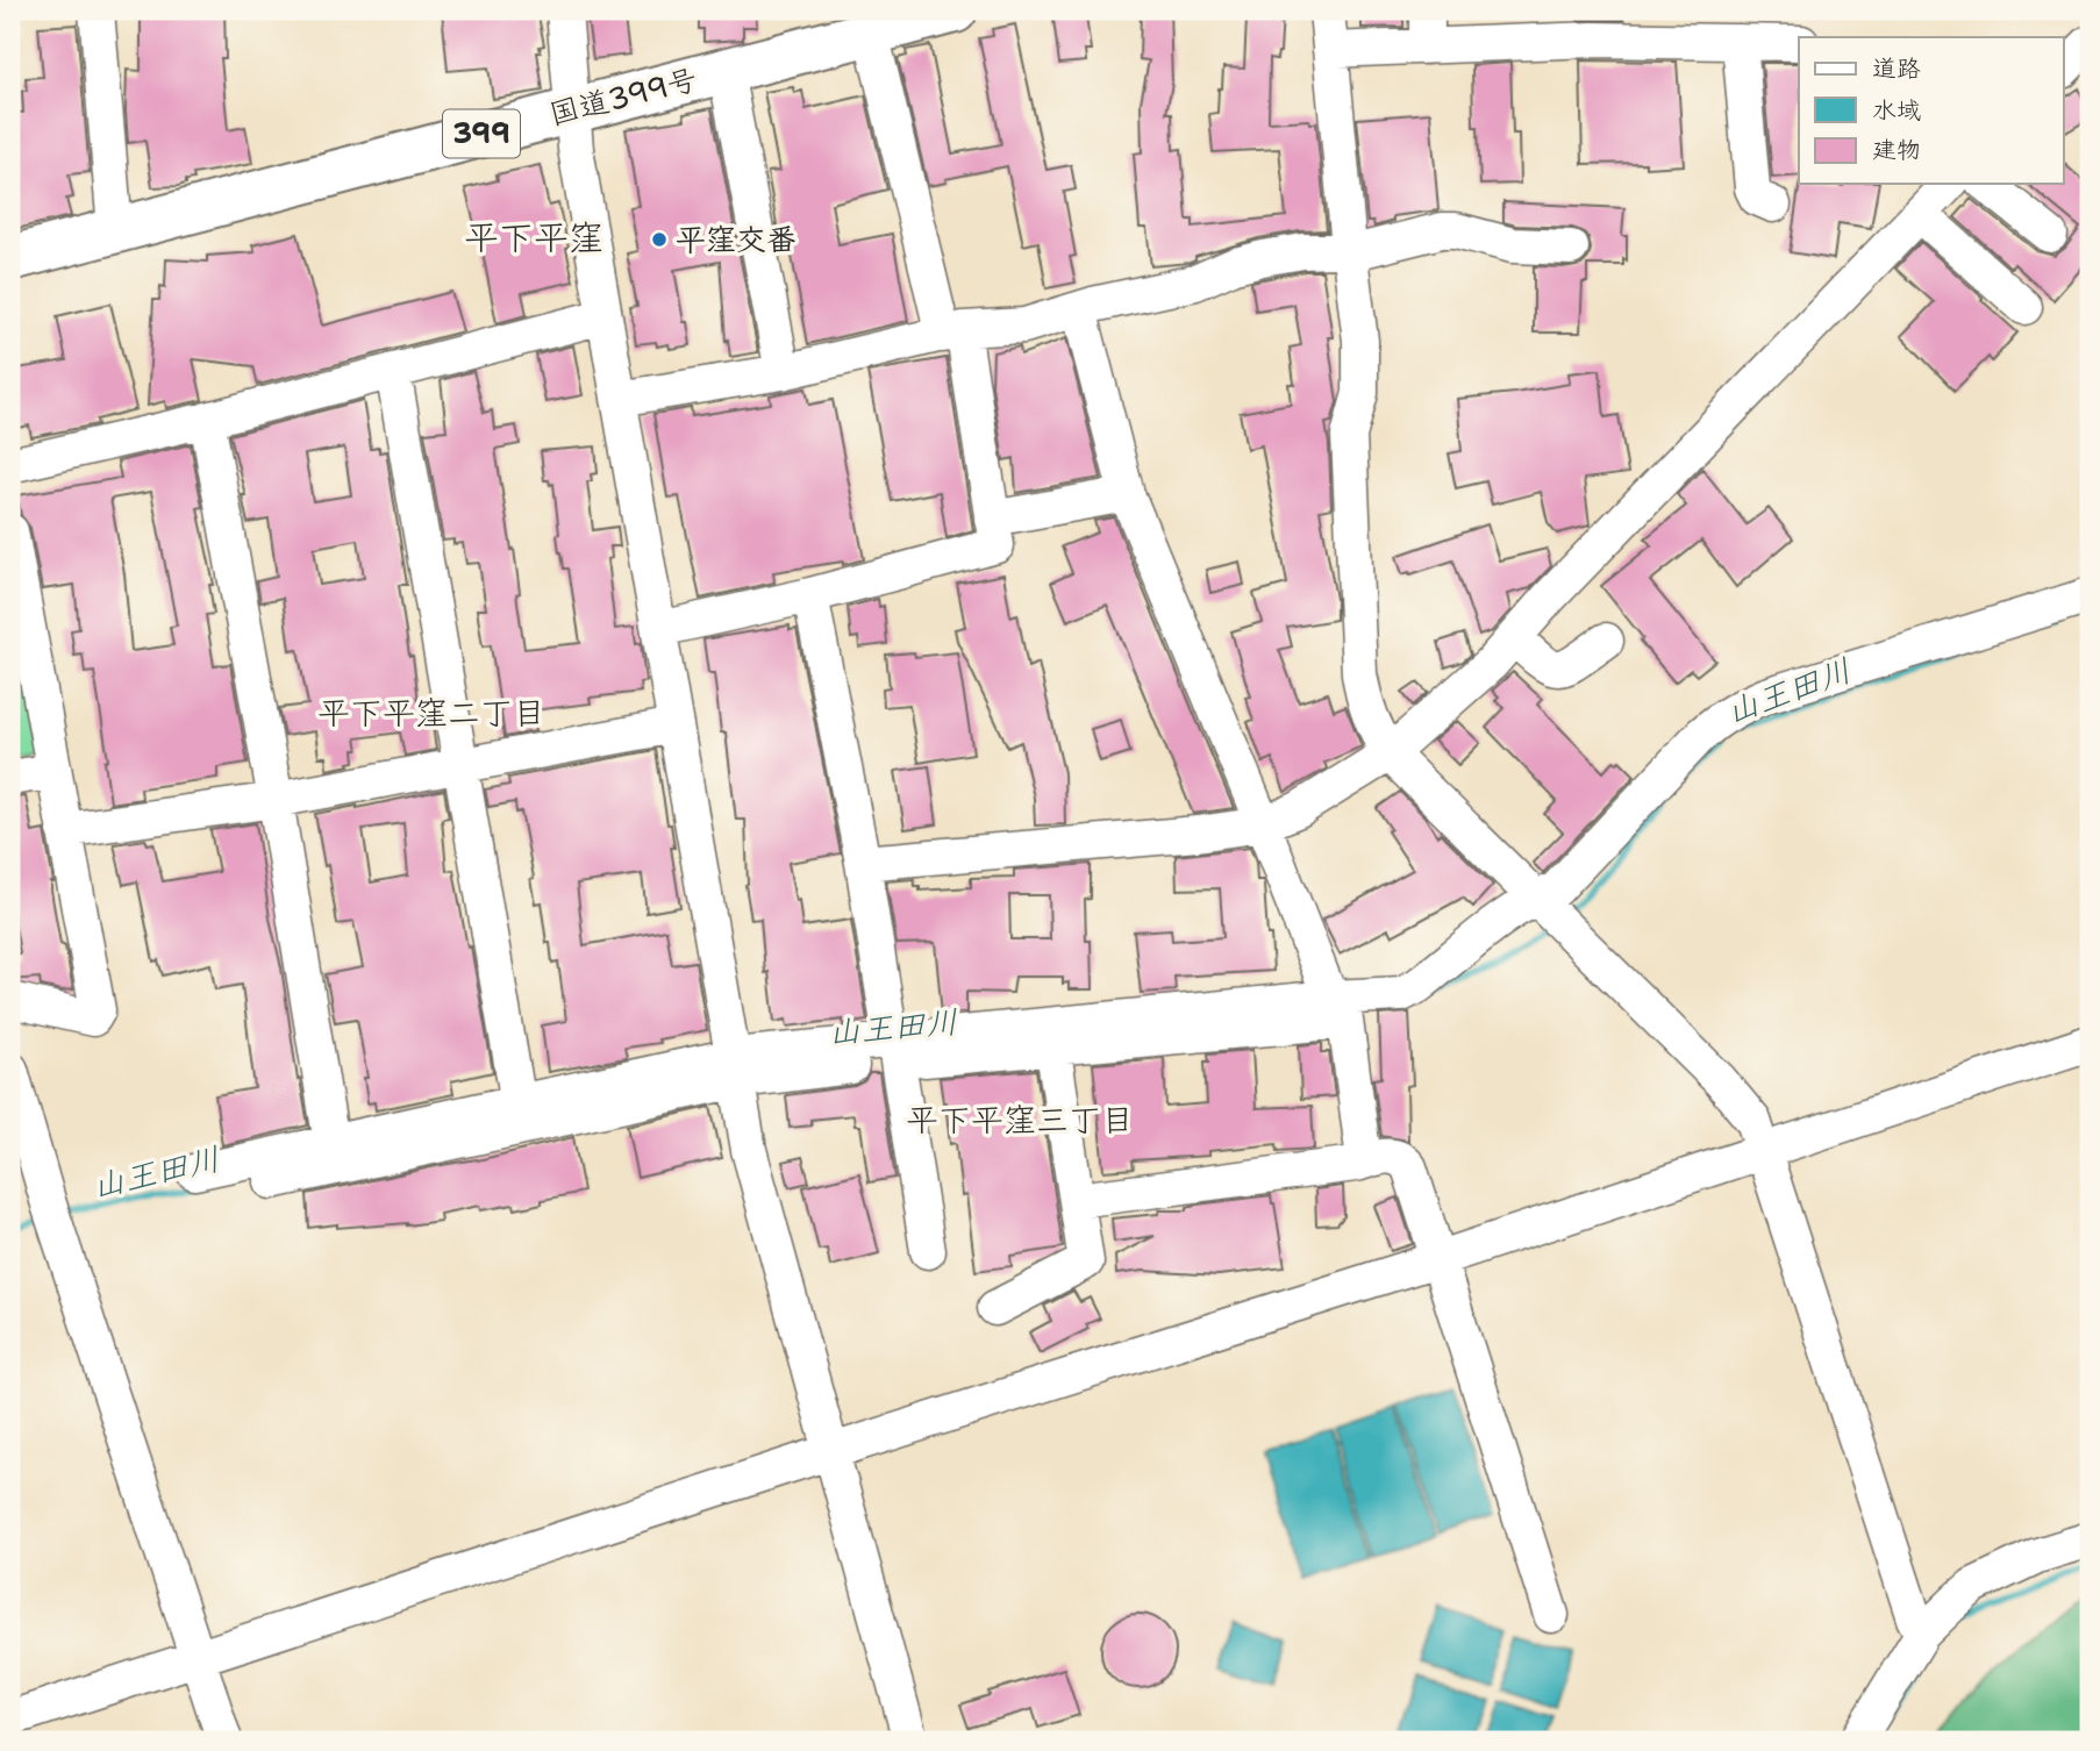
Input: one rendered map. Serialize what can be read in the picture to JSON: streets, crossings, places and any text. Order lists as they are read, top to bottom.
{
  "streets": {
    "highway": ["国道399号", "399"]
  },
  "districts": ["平下平窪", "平下平窪二丁目", "平下平窪三丁目"],
  "water": ["山王田川"],
  "places": ["平窪交番"],
  "legend": ["道路", "水域", "建物"]
}
